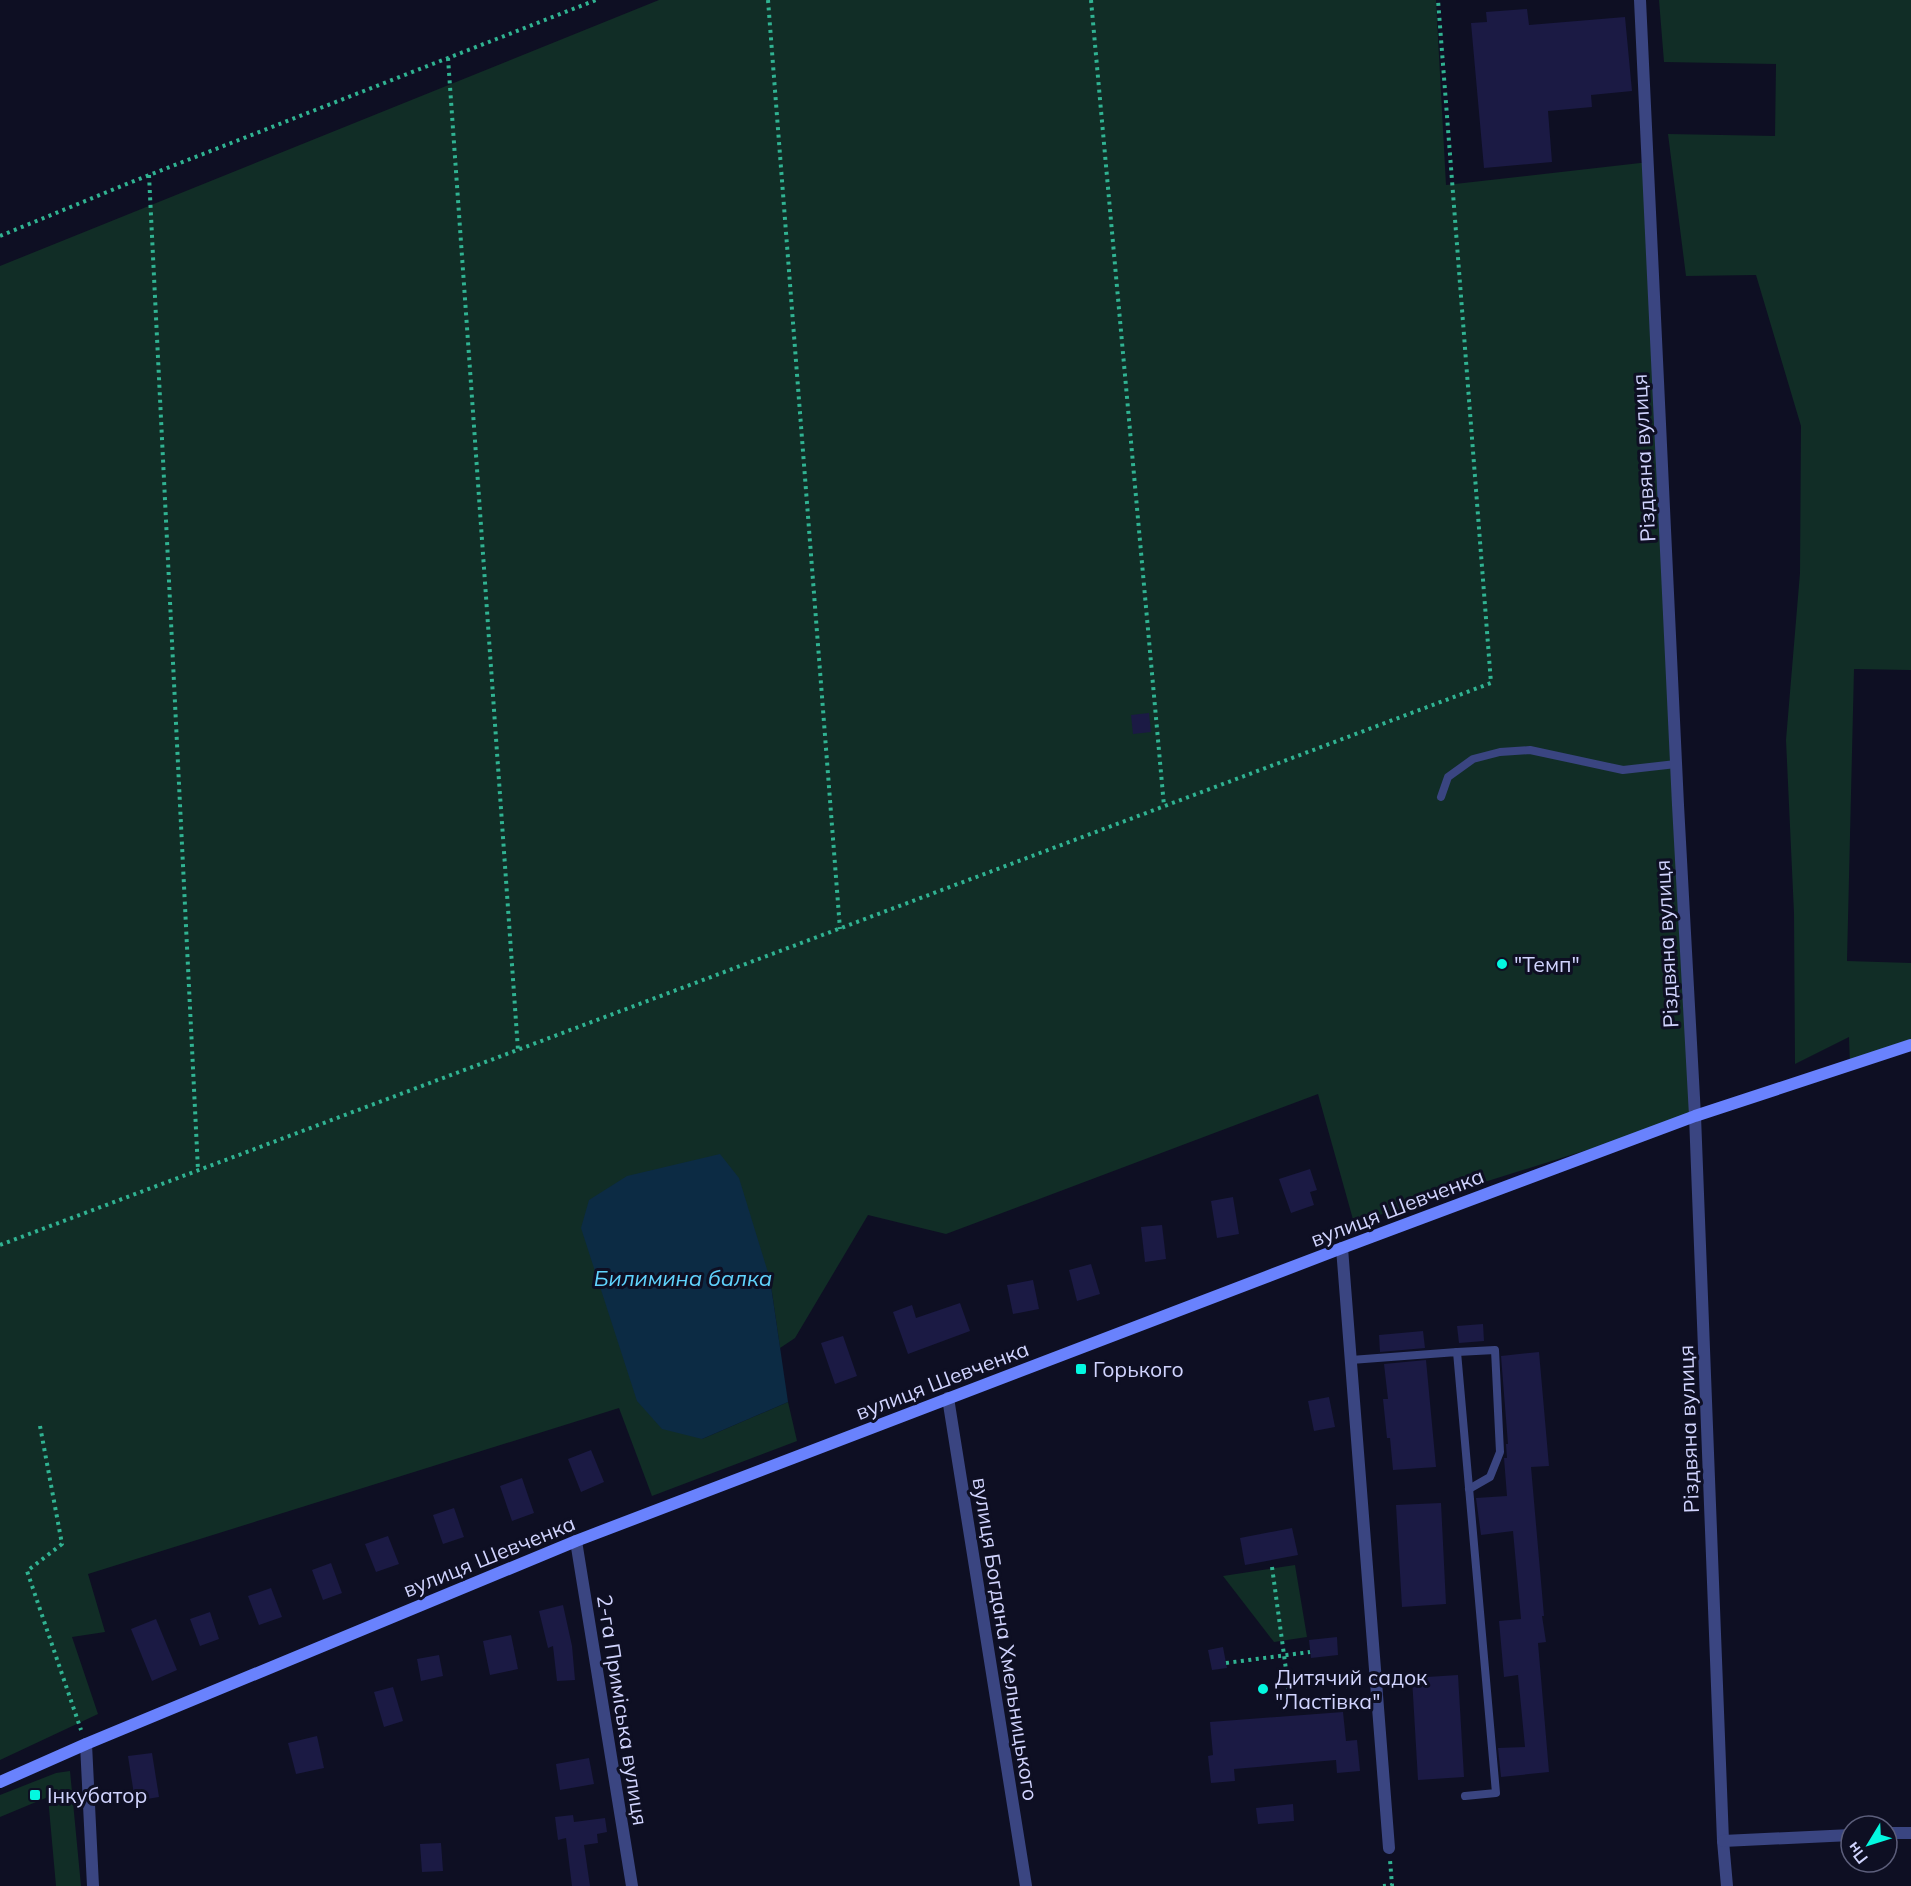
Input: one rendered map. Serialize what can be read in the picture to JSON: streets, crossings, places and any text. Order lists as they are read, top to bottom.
{
  "streets": {
    "street": [
      "Різдвяна вулиця",
      "вулиця Шевченка",
      "вулиця Богдана Хмельницького",
      "2-га Приміська вулиця"
    ]
  },
  "crossings": [
    ["Різдвяна вулиця", "вулиця Шевченка"],
    ["вулиця Шевченка", "вулиця Богдана Хмельницького"],
    ["вулиця Шевченка", "2-га Приміська вулиця"]
  ],
  "water": ["Билимина балка"],
  "places": {
    "other": ["\"Темп\"", "Дитячий садок \"Ластівка\""],
    "transit": ["Горького", "Інкубатор"]
  },
  "north": "bottom left"
}
